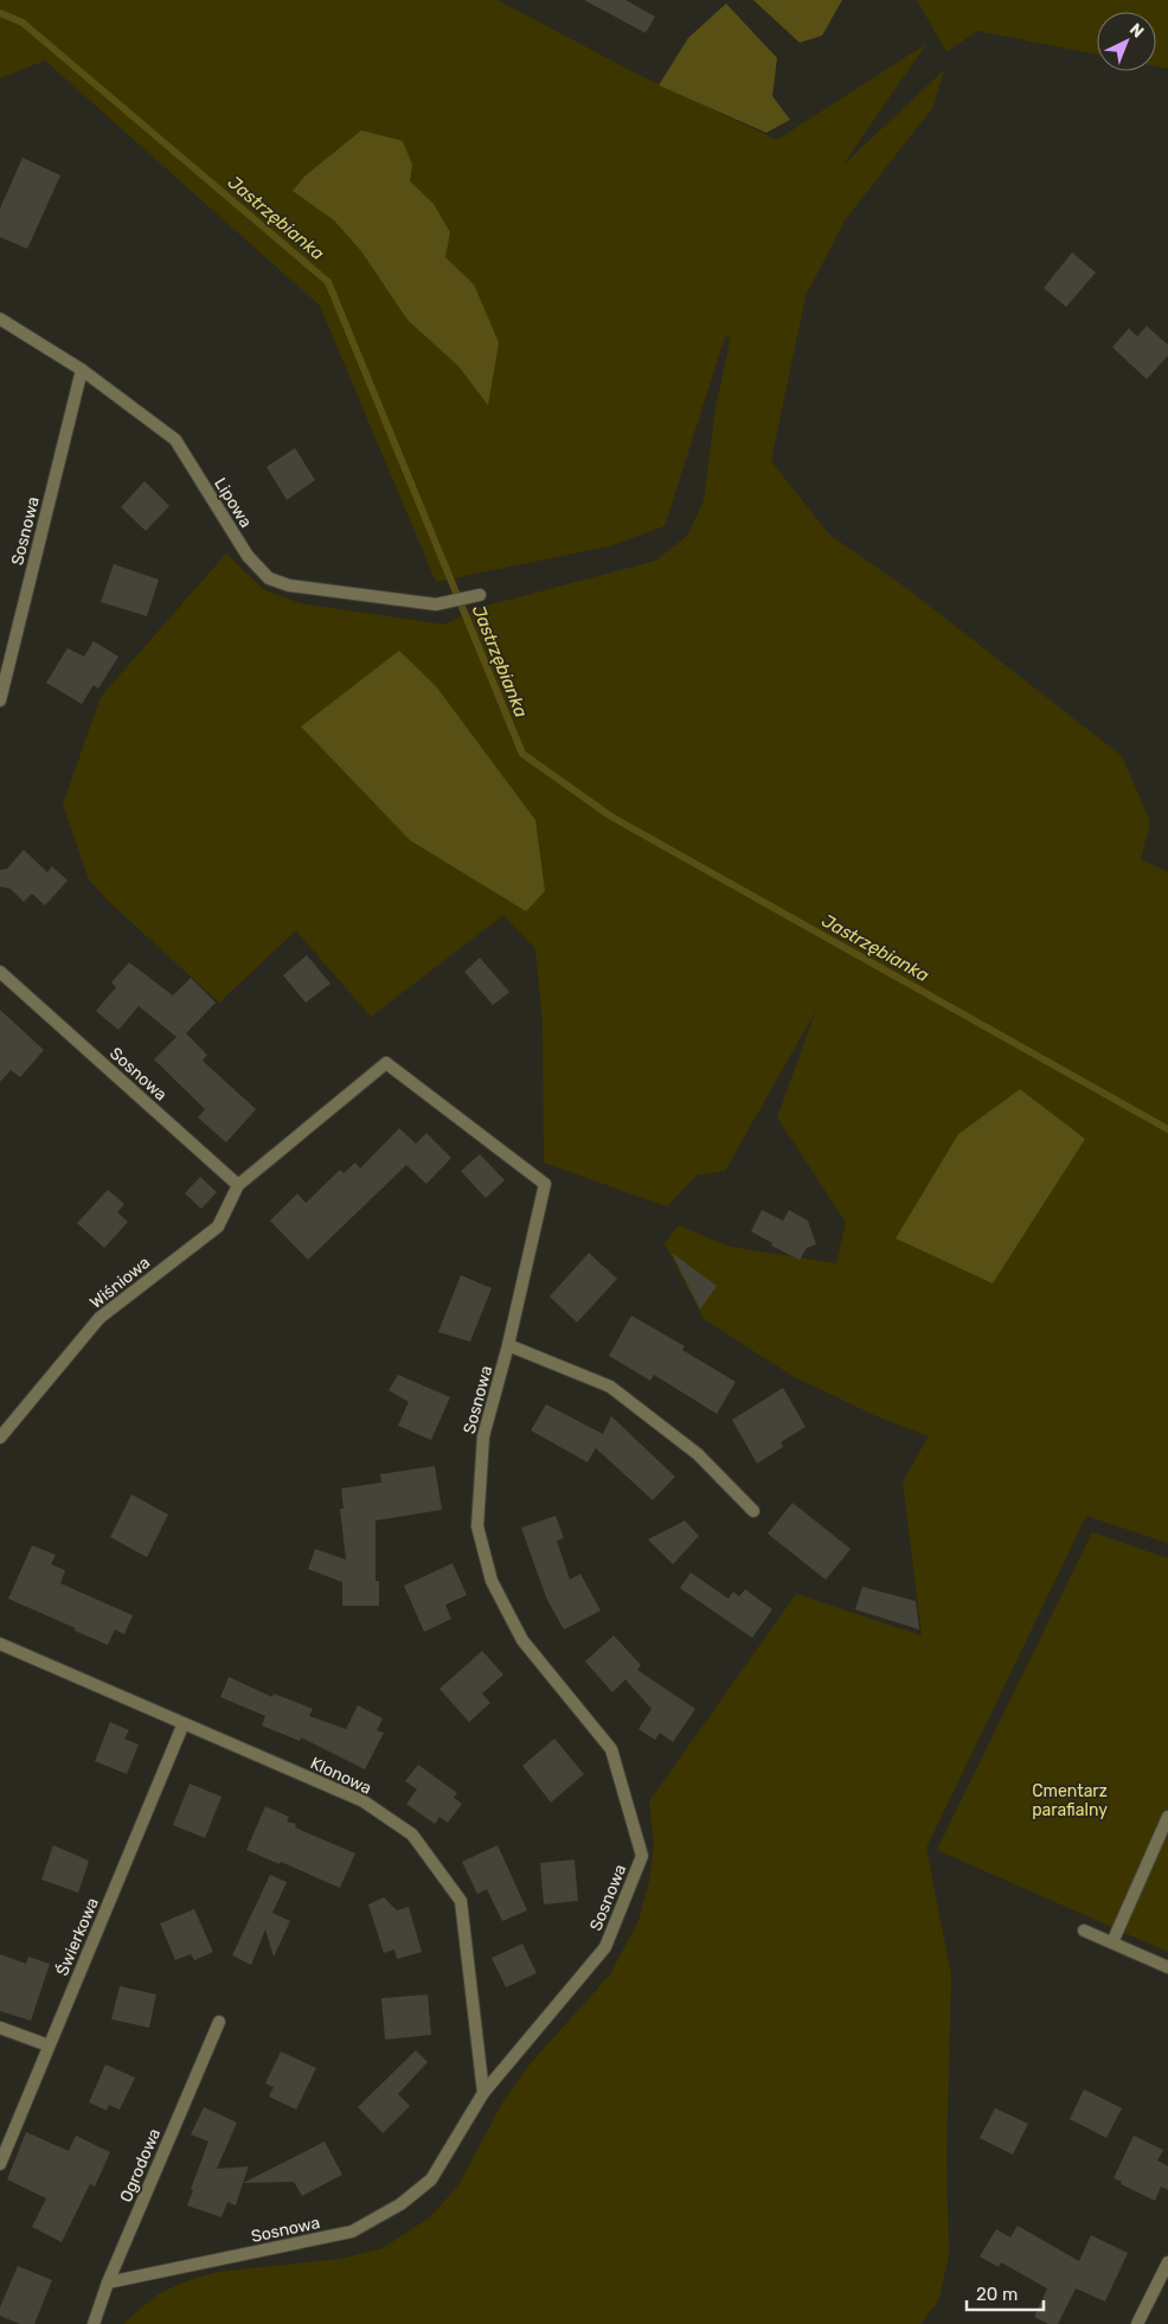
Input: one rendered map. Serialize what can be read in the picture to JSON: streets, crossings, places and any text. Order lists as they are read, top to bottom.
{
  "streets": {
    "street": [
      "Lipowa",
      "Sosnowa",
      "Wiśniowa",
      "Klonowa",
      "Świerkowa",
      "Ogrodowa"
    ]
  },
  "crossings": [
    ["Lipowa", "Sosnowa"],
    ["Sosnowa", "Wiśniowa"],
    ["Sosnowa", "Klonowa"],
    ["Sosnowa", "Ogrodowa"],
    ["Klonowa", "Świerkowa"]
  ],
  "water": ["Jastrzębianka"],
  "parks": ["Cmentarz parafialny"],
  "scale_bar": "20 m",
  "north": "top right"
}
